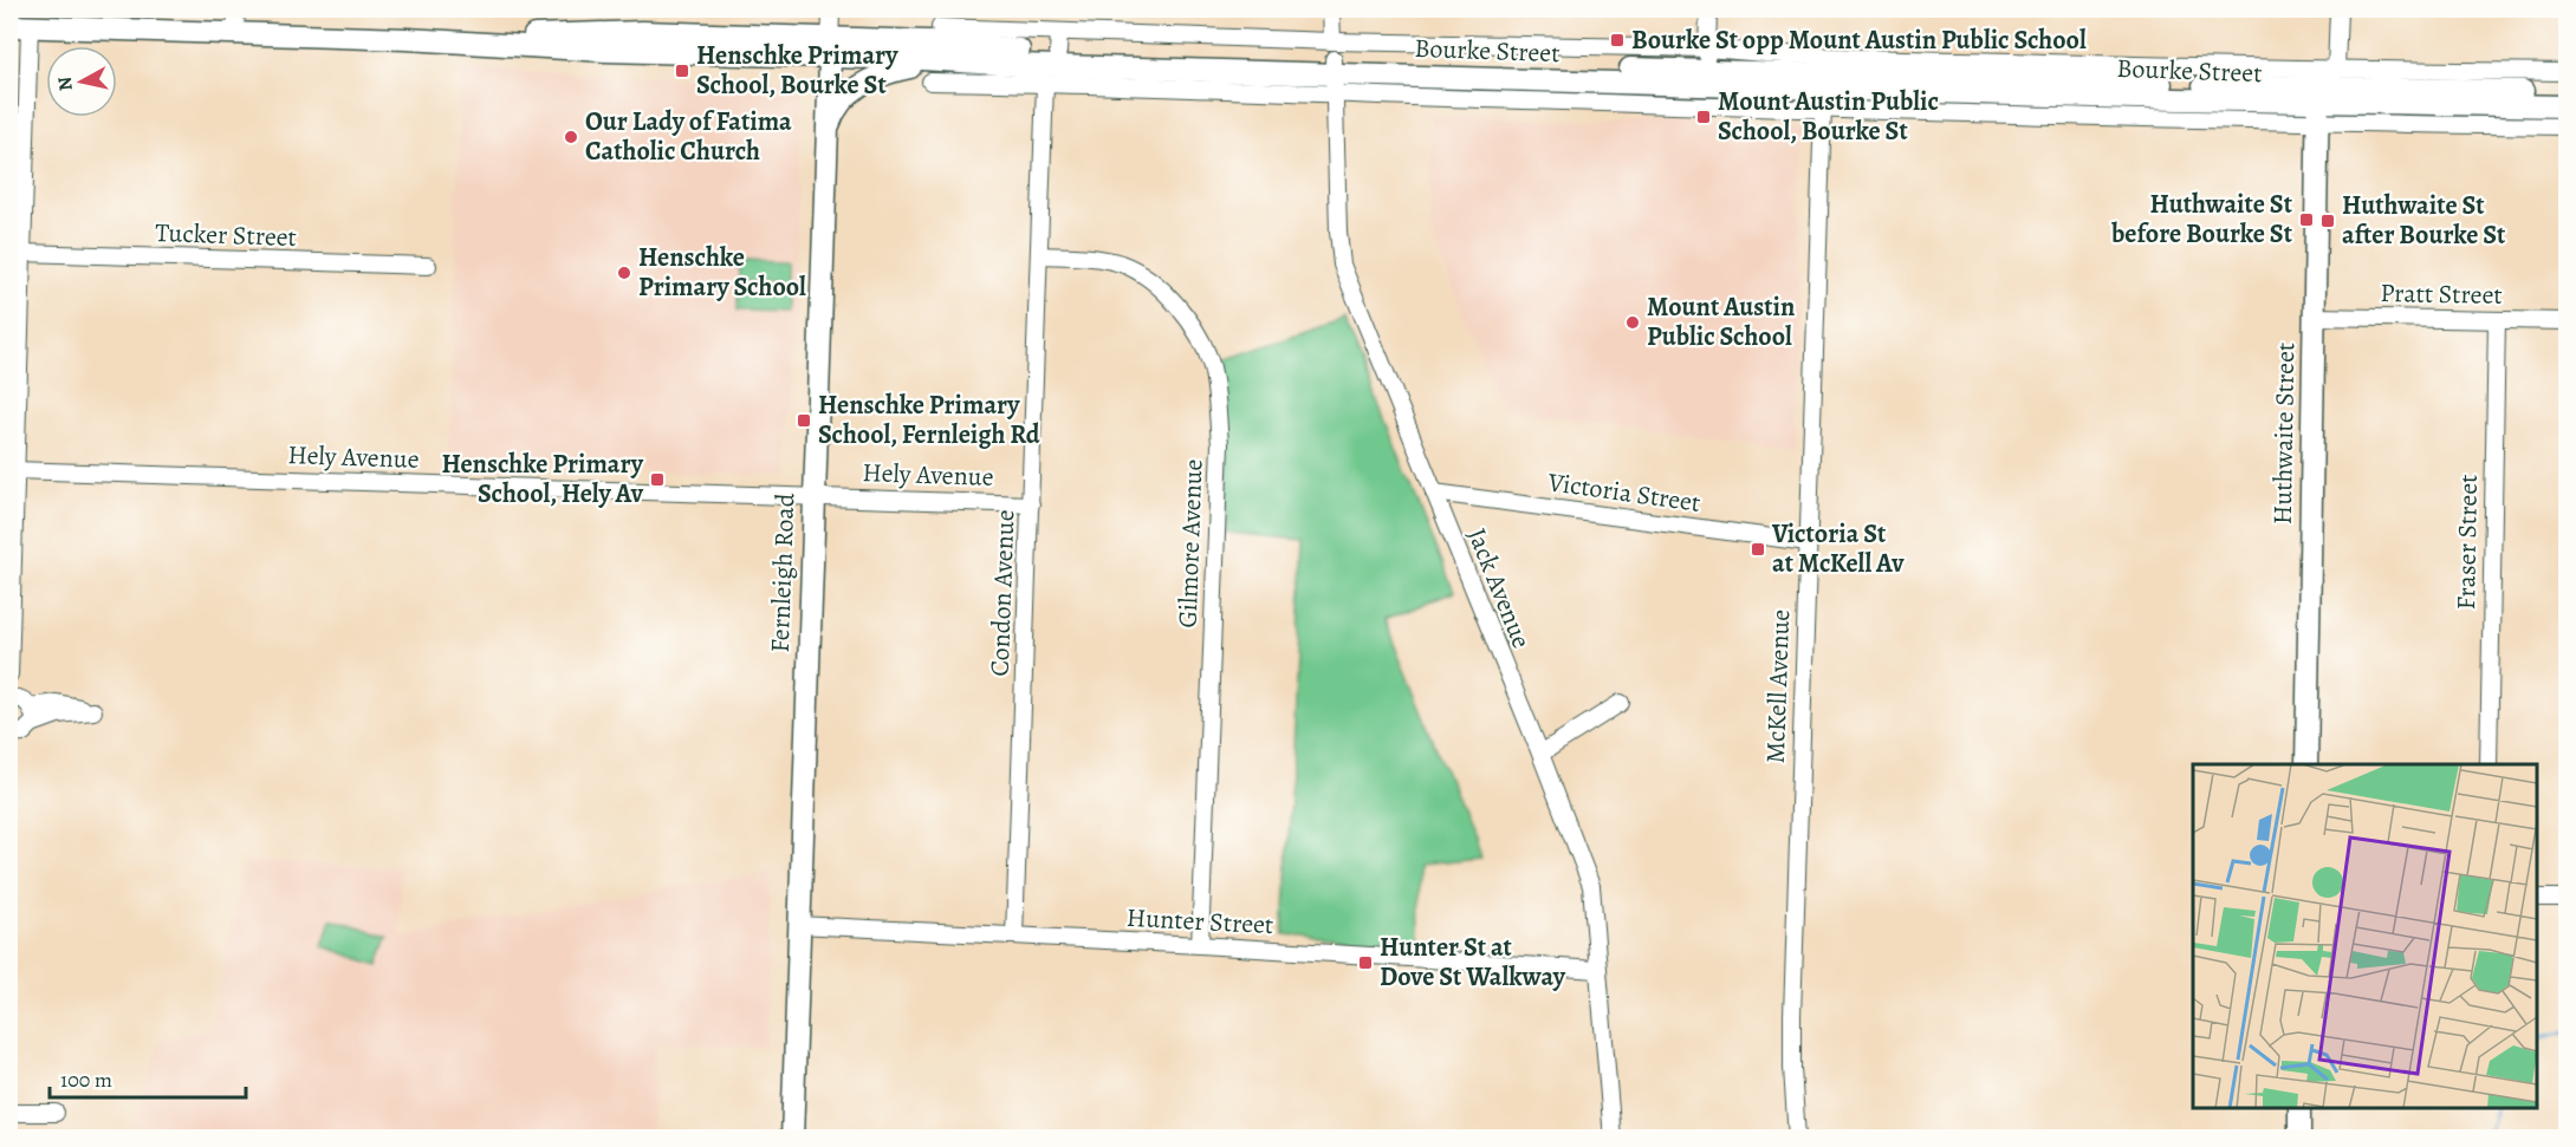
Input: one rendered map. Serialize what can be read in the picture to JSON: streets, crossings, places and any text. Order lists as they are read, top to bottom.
{
  "streets": {
    "main road": ["Bourke Street", "Huthwaite Street", "Fernleigh Road"],
    "street": [
      "Tucker Street",
      "Pratt Street",
      "Hely Avenue",
      "Victoria Street",
      "Fraser Street",
      "Gilmore Avenue",
      "Jack Avenue",
      "Condon Avenue",
      "McKell Avenue",
      "Hunter Street"
    ]
  },
  "crossings": [
    ["Bourke Street", "Huthwaite Street"],
    ["Bourke Street", "Fernleigh Road"],
    ["Bourke Street", "Jack Avenue"],
    ["Bourke Street", "Condon Avenue"],
    ["Bourke Street", "McKell Avenue"],
    ["Pratt Street", "Huthwaite Street"],
    ["Pratt Street", "Fraser Street"],
    ["Hely Avenue", "Fernleigh Road"],
    ["Hely Avenue", "Condon Avenue"],
    ["Victoria Street", "Jack Avenue"],
    ["Victoria Street", "McKell Avenue"],
    ["Gilmore Avenue", "Condon Avenue"],
    ["Gilmore Avenue", "Hunter Street"],
    ["Fernleigh Road", "Hunter Street"],
    ["Jack Avenue", "Hunter Street"],
    ["Condon Avenue", "Hunter Street"]
  ],
  "places": {
    "transit": [
      "Bourke St opp Mount Austin Public School",
      "Henschke Primary School, Bourke St",
      "Mount Austin Public School, Bourke St",
      "Huthwaite St before Bourke St",
      "Huthwaite St after Bourke St",
      "Henschke Primary School, Fernleigh Rd",
      "Henschke Primary School, Hely Av",
      "Victoria St at McKell Av",
      "Hunter St at Dove St Walkway"
    ],
    "other": ["Our Lady of Fatima Catholic Church", "Henschke Primary School", "Mount Austin Public School"]
  },
  "scale_bar": "100 m",
  "north": "left"
}
